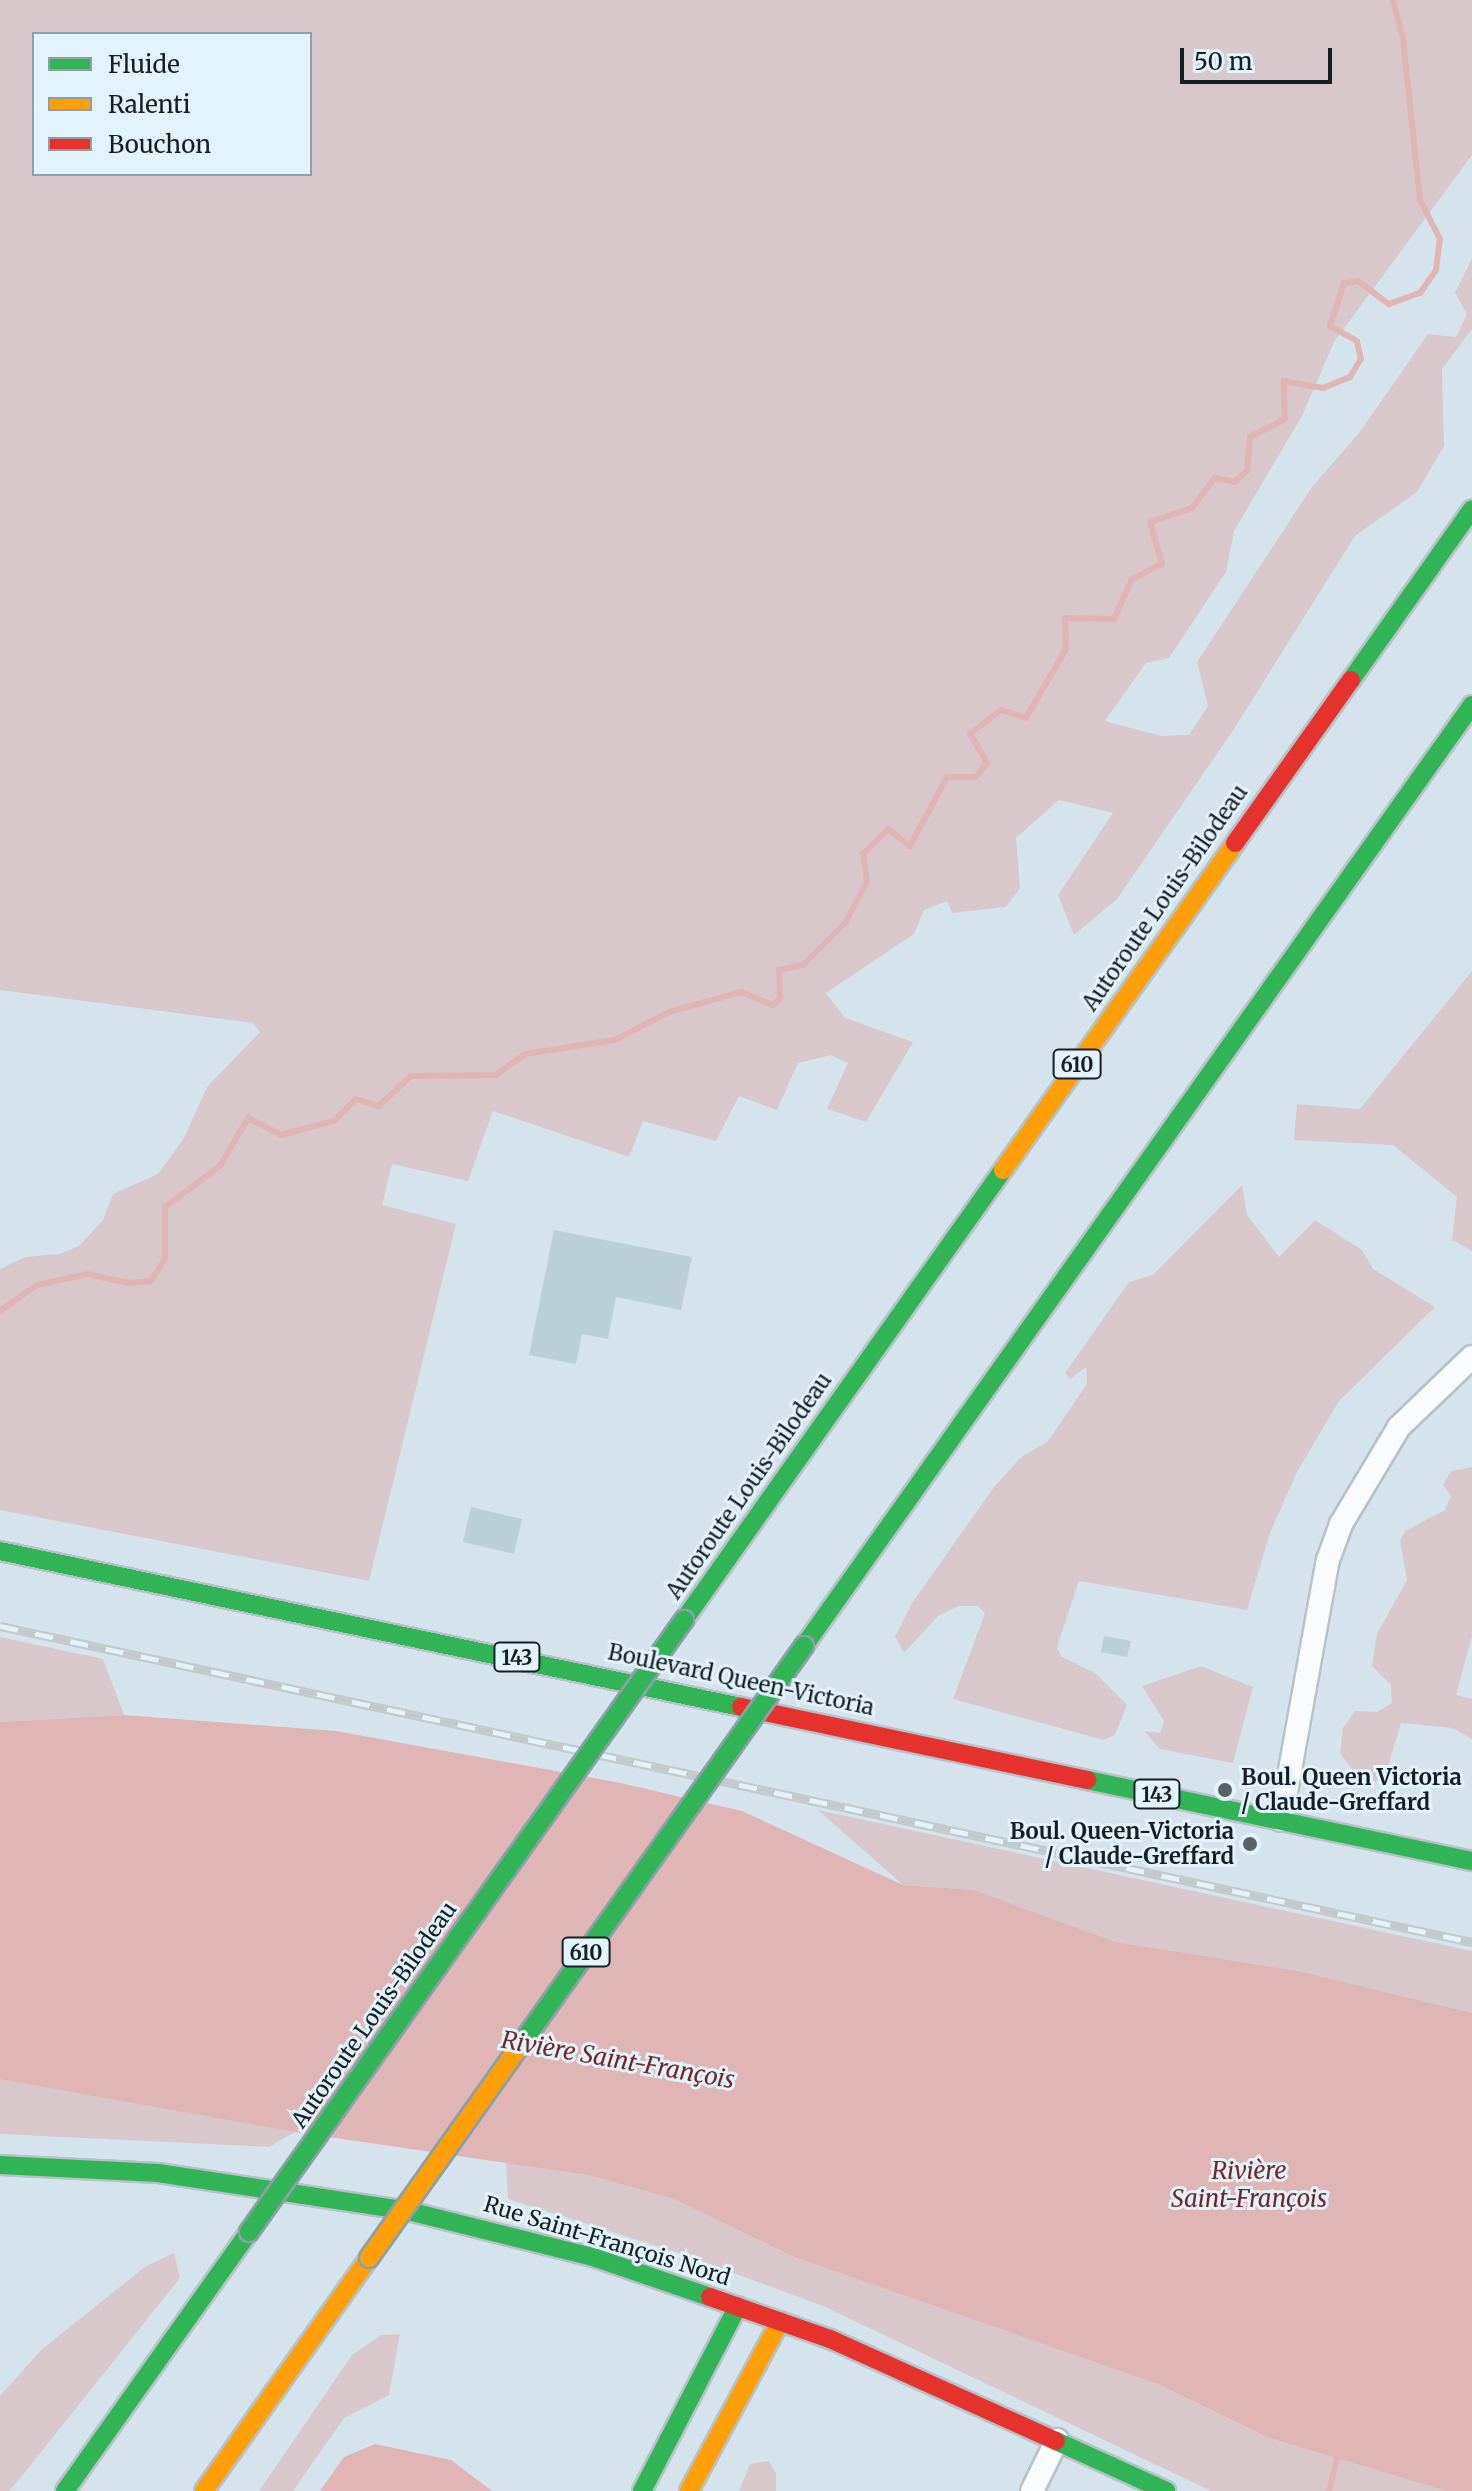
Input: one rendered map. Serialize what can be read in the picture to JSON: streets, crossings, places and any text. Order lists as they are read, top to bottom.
{
  "streets": {
    "main road": [
      "Autoroute Louis-Bilodeau",
      "610",
      "143",
      "Boulevard Queen-Victoria",
      "Rue Saint-François Nord"
    ]
  },
  "water": ["Rivière Saint-François"],
  "places": ["Boul. Queen Victoria / Claude-Greffard", "Boul. Queen-Victoria / Claude-Greffard"],
  "legend": ["Fluide", "Ralenti", "Bouchon"],
  "scale_bar": "50 m"
}
